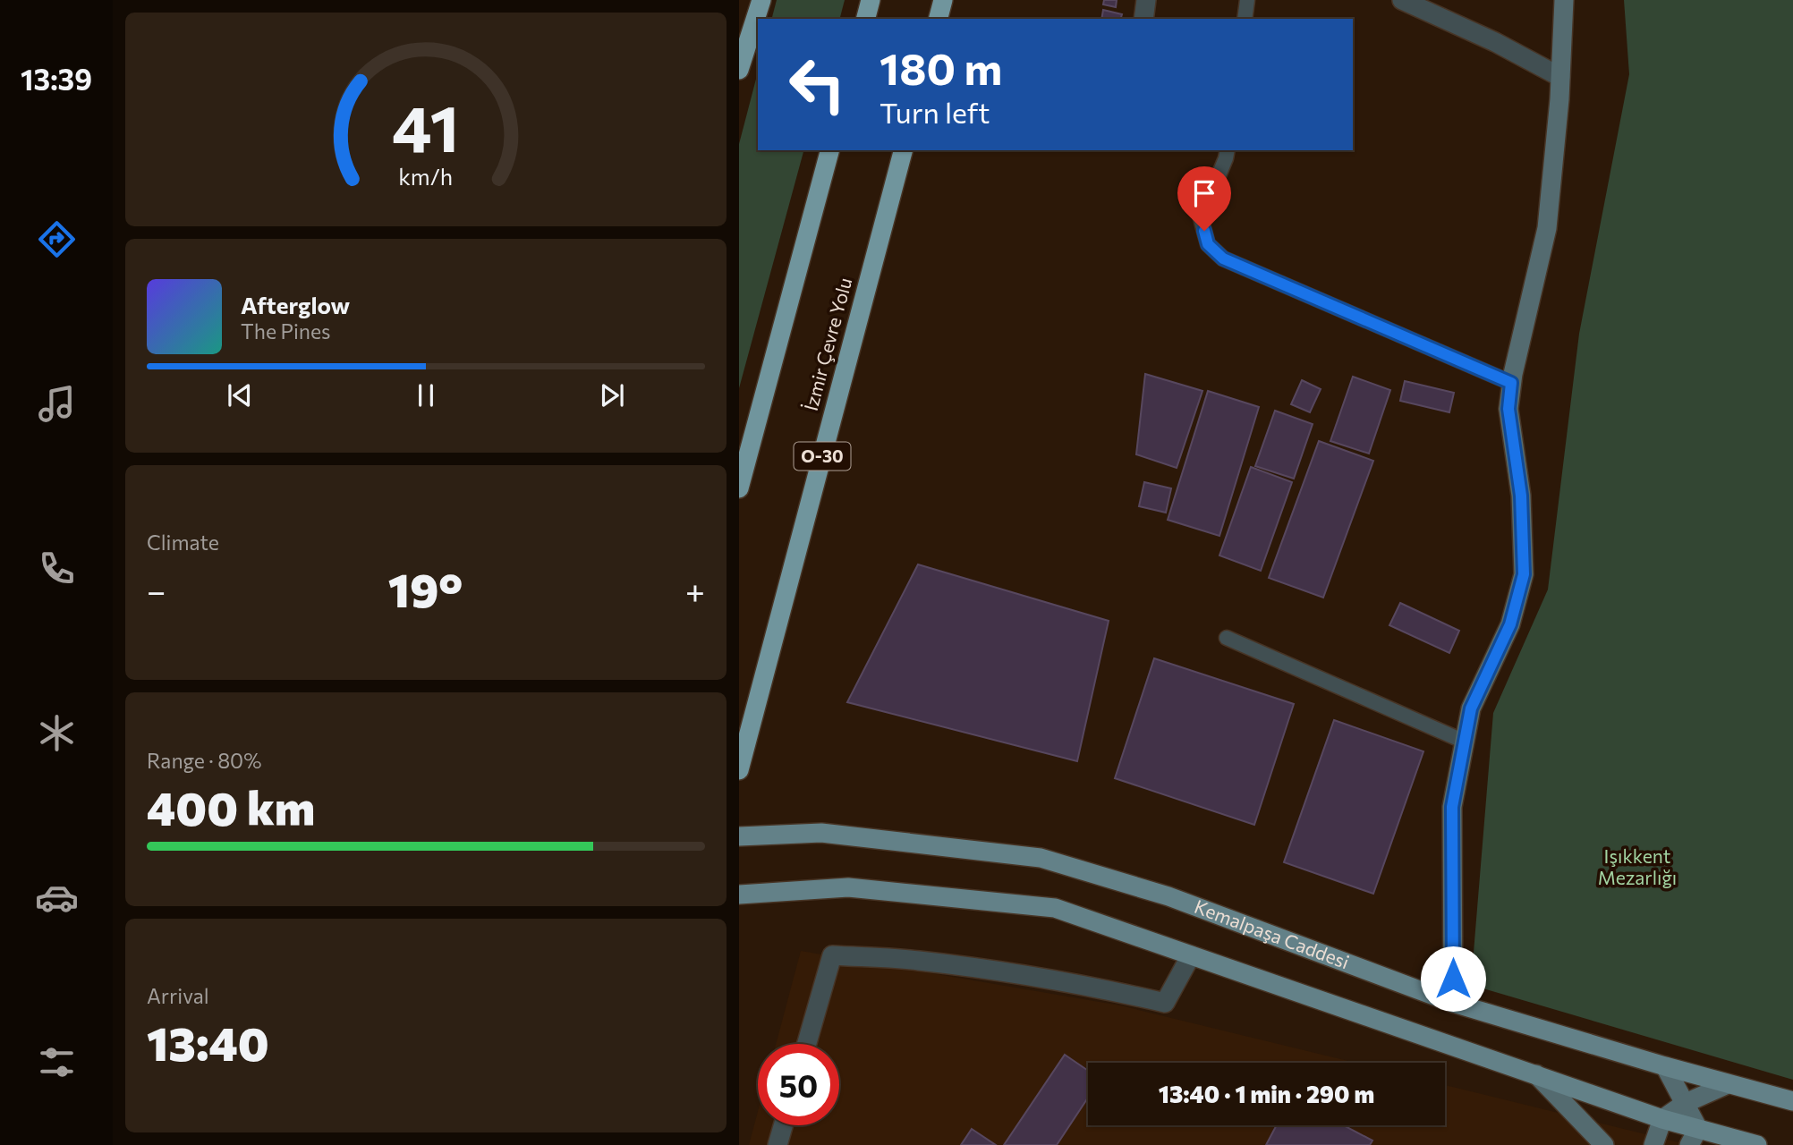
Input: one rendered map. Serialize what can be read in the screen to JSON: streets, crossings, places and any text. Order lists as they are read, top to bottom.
{
  "streets": {
    "highway": ["İzmir Çevre Yolu", "O-30"],
    "main road": ["Kemalpaşa Caddesi"]
  },
  "parks": ["Işıkkent Mezarlığı"],
  "page": {
    "tabs": "13:39",
    "turn": ["180 m", "Turn left"],
    "song": ["Afterglow", "The Pines"],
    "tile": [
      "Climate",
      ["Range · 80%", "400 km"],
      ["Arrival", "13:40"]
    ],
    "heat": ["−", "19°", "+"],
    "limit": "50",
    "trip": "13:40 · 1 min · 290 m",
    "gauge": ["41", "km/h"]
  }
}
